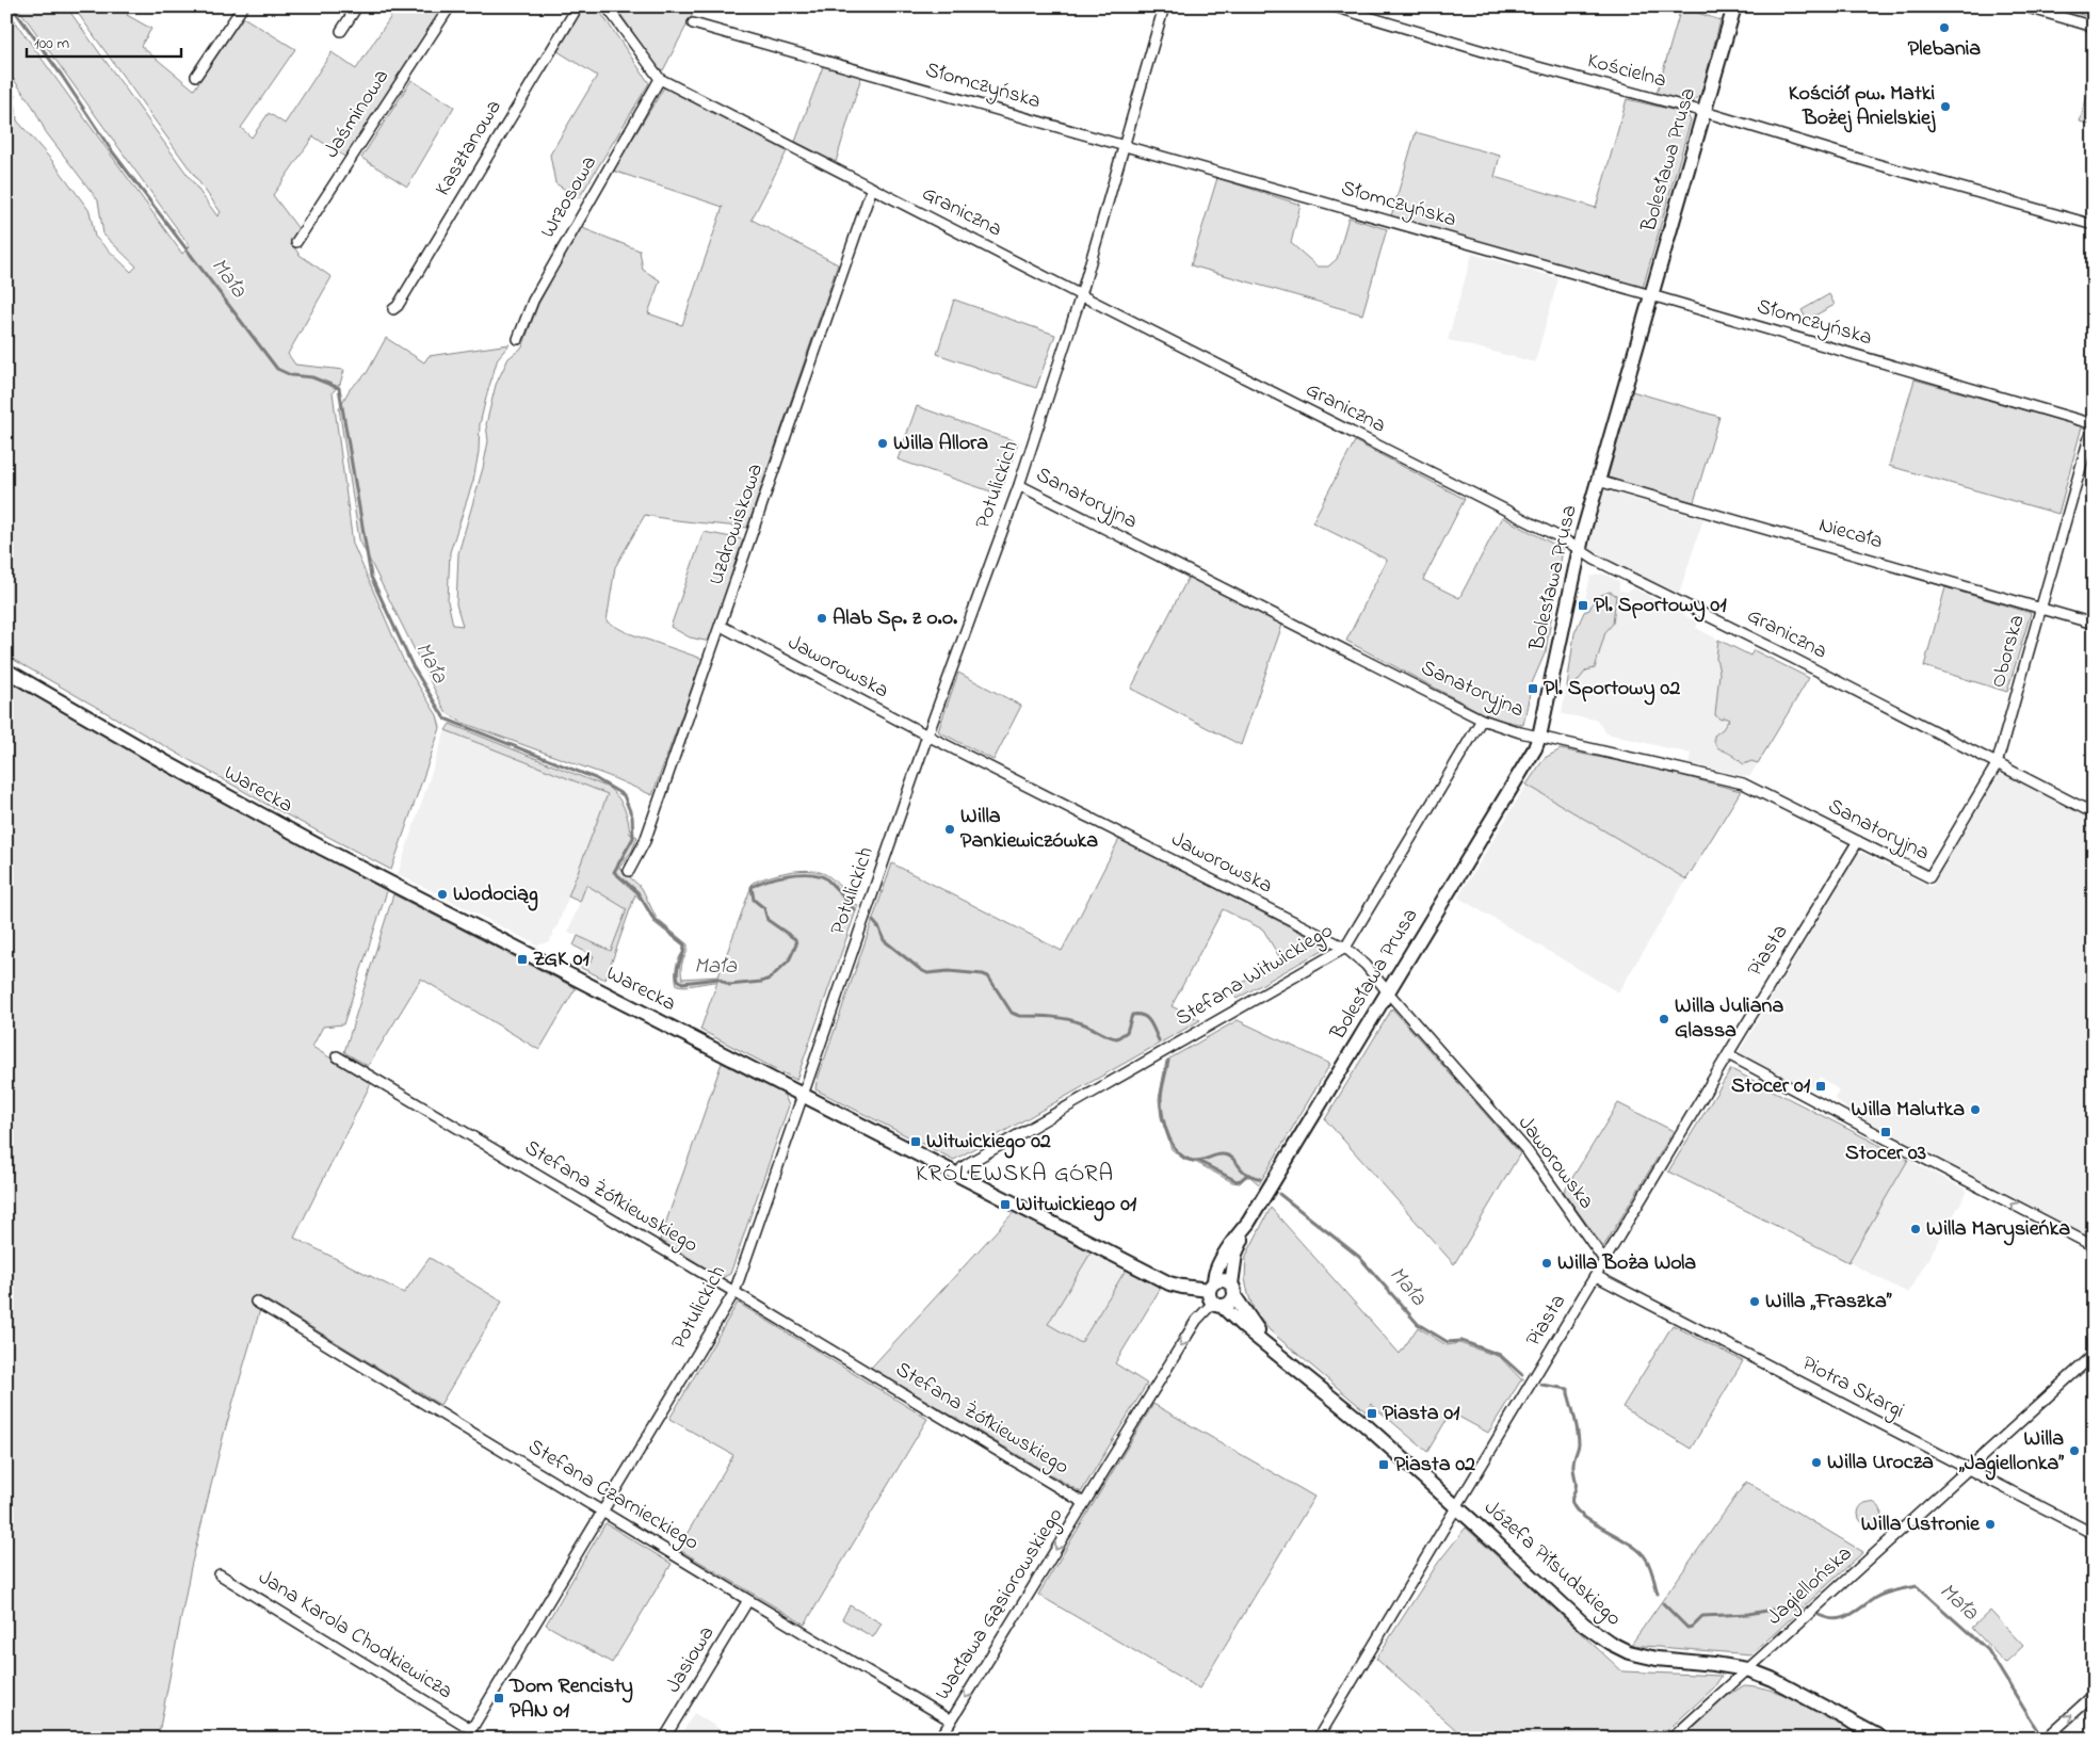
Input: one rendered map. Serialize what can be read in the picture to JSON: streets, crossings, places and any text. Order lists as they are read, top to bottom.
{
  "streets": {
    "street": [
      "Kościelna",
      "Słomczyńska",
      "Jaśminowa",
      "Kasztanowa",
      "Bolesława Prusa",
      "Wrzosowa",
      "Graniczna",
      "Potulickich",
      "Sanatoryjna",
      "Uzdrowiskowa",
      "Niecała",
      "Oborska",
      "Jaworowska",
      "Warecka",
      "Piasta",
      "Stefana Witwickiego",
      "Stefana Żółkiewskiego",
      "Piotra Skargi",
      "Stefana Czarnieckiego",
      "Józefa Piłsudskiego",
      "Jagiellońska",
      "Wacława Gąsiorowskiego",
      "Jana Karola Chodkiewicza",
      "Jasiowa"
    ]
  },
  "crossings": [
    ["Kościelna", "Bolesława Prusa"],
    ["Słomczyńska", "Bolesława Prusa"],
    ["Słomczyńska", "Potulickich"],
    ["Słomczyńska", "Oborska"],
    ["Bolesława Prusa", "Graniczna"],
    ["Bolesława Prusa", "Sanatoryjna"],
    ["Bolesława Prusa", "Niecała"],
    ["Bolesława Prusa", "Jaworowska"],
    ["Bolesława Prusa", "Warecka"],
    ["Bolesława Prusa", "Józefa Piłsudskiego"],
    ["Bolesława Prusa", "Wacława Gąsiorowskiego"],
    ["Wrzosowa", "Graniczna"],
    ["Graniczna", "Potulickich"],
    ["Graniczna", "Uzdrowiskowa"],
    ["Graniczna", "Oborska"],
    ["Potulickich", "Sanatoryjna"],
    ["Potulickich", "Jaworowska"],
    ["Potulickich", "Warecka"],
    ["Potulickich", "Stefana Żółkiewskiego"],
    ["Potulickich", "Stefana Czarnieckiego"],
    ["Potulickich", "Jana Karola Chodkiewicza"],
    ["Sanatoryjna", "Oborska"],
    ["Sanatoryjna", "Piasta"],
    ["Sanatoryjna", "Stefana Witwickiego"],
    ["Uzdrowiskowa", "Jaworowska"],
    ["Niecała", "Oborska"],
    ["Jaworowska", "Piasta"],
    ["Jaworowska", "Stefana Witwickiego"],
    ["Warecka", "Stefana Witwickiego"],
    ["Warecka", "Józefa Piłsudskiego"],
    ["Warecka", "Wacława Gąsiorowskiego"],
    ["Piasta", "Piotra Skargi"],
    ["Piasta", "Józefa Piłsudskiego"],
    ["Stefana Żółkiewskiego", "Wacława Gąsiorowskiego"],
    ["Piotra Skargi", "Jagiellońska"],
    ["Stefana Czarnieckiego", "Wacława Gąsiorowskiego"],
    ["Stefana Czarnieckiego", "Jasiowa"],
    ["Józefa Piłsudskiego", "Jagiellońska"],
    ["Józefa Piłsudskiego", "Wacława Gąsiorowskiego"]
  ],
  "one_way": ["Wacława Gąsiorowskiego"],
  "districts": ["KRÓLEWSKA GÓRA"],
  "water": ["Mała"],
  "places": {
    "other": [
      "Plebania",
      "Kościół pw. Matki Bożej Anielskiej",
      "Willa Allora",
      "Alab Sp. z o.o.",
      "Willa Pankiewiczówka",
      "Wodociąg",
      "Willa Juliana Glassa",
      "Willa Malutka",
      "Willa Marysieńka",
      "Willa Boża Wola",
      "Willa „Fraszka”",
      "Willa „Jagiellonka”",
      "Willa Urocza",
      "Willa Ustronie"
    ],
    "transit": [
      "Pl. Sportowy 01",
      "Pl. Sportowy 02",
      "ZGK 01",
      "Stocer 01",
      "Stocer 03",
      "Witwickiego 02",
      "Witwickiego 01",
      "Piasta 01",
      "Piasta 02",
      "Dom Rencisty PAN 01"
    ]
  },
  "scale_bar": "100 m"
}
